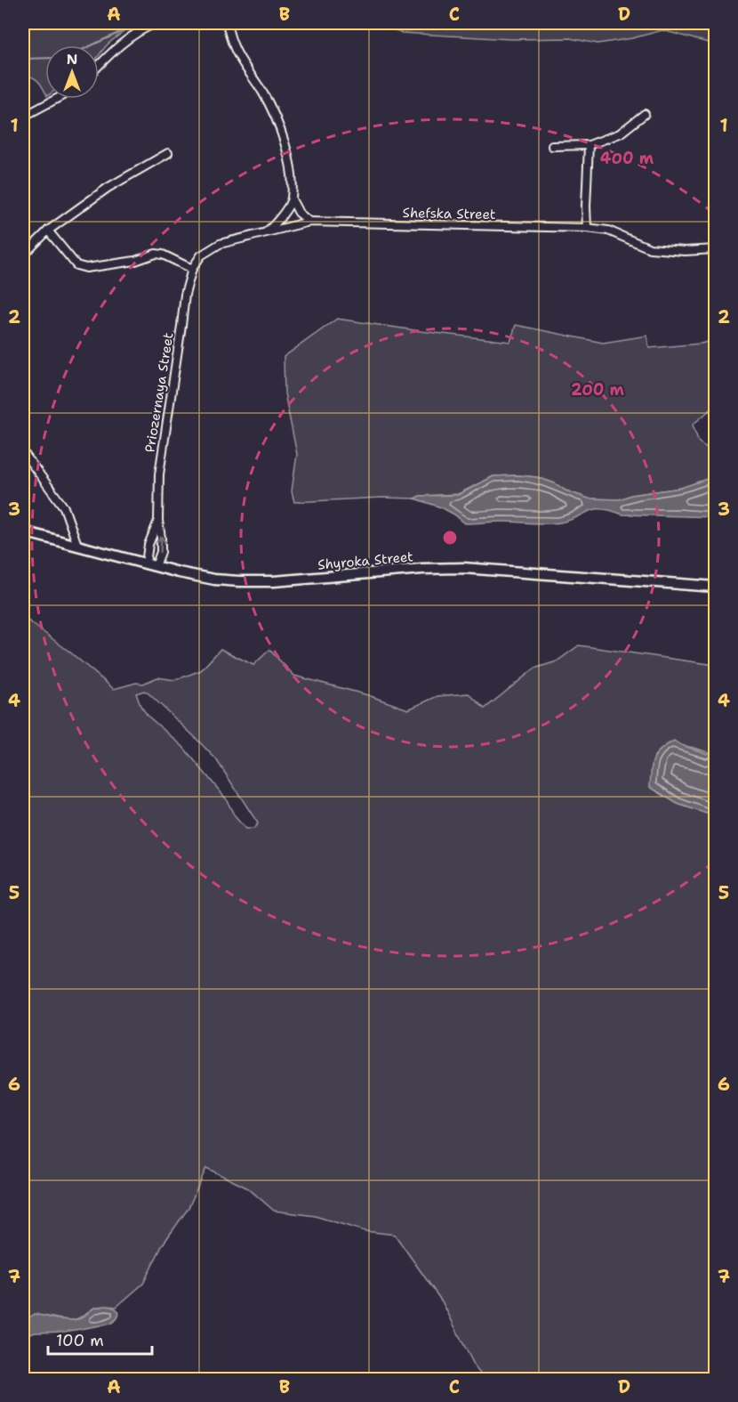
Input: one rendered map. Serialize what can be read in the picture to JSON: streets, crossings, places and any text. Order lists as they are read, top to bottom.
{
  "streets": {
    "main road": ["Shyroka Street"],
    "street": ["Shefska Street", "Priozernaya Street"]
  },
  "crossings": [
    ["Shefska Street", "Priozernaya Street"]
  ],
  "scale_bar": "100 m",
  "north": "top",
  "grid": {
    "columns": [
      "A",
      "B",
      "C",
      "D"
    ],
    "rows": [
      "1",
      "2",
      "3",
      "4",
      "5",
      "6",
      "7"
    ]
  },
  "rings": ["400 m", "200 m"]
}
